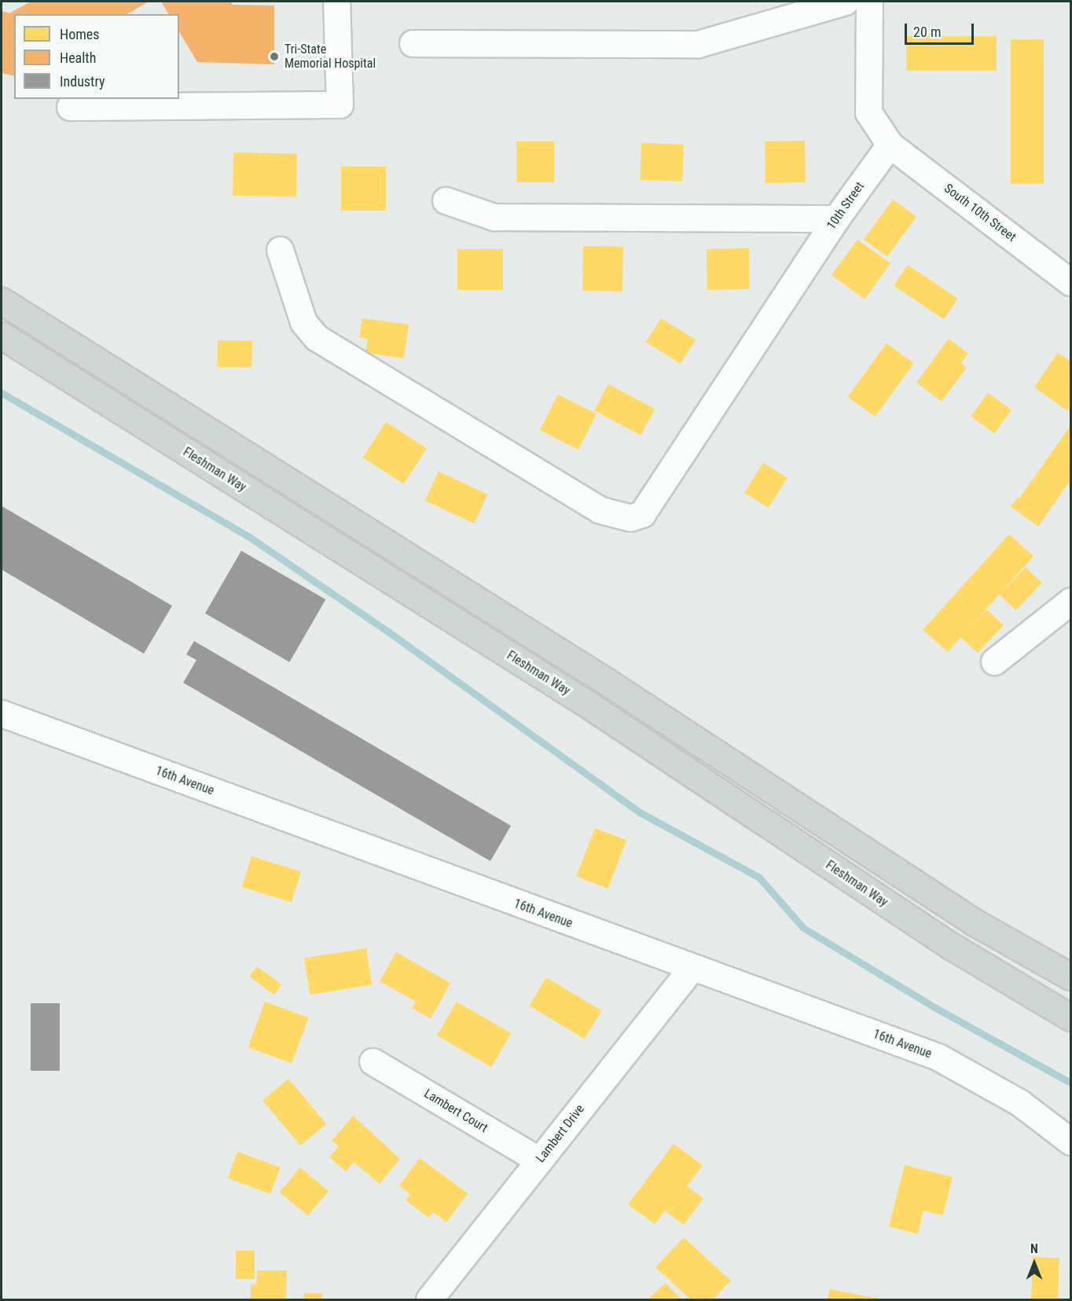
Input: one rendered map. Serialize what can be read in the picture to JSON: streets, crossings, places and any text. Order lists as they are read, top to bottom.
{
  "streets": {
    "main road": ["Fleshman Way"],
    "street": [
      "10th Street",
      "South 10th Street",
      "16th Avenue",
      "Lambert Court",
      "Lambert Drive"
    ]
  },
  "crossings": [
    ["10th Street", "South 10th Street"],
    ["16th Avenue", "Lambert Drive"],
    ["Lambert Court", "Lambert Drive"]
  ],
  "places": ["Tri-State Memorial Hospital"],
  "legend": ["Homes", "Health", "Industry"],
  "scale_bar": "20 m",
  "north": "top"
}
